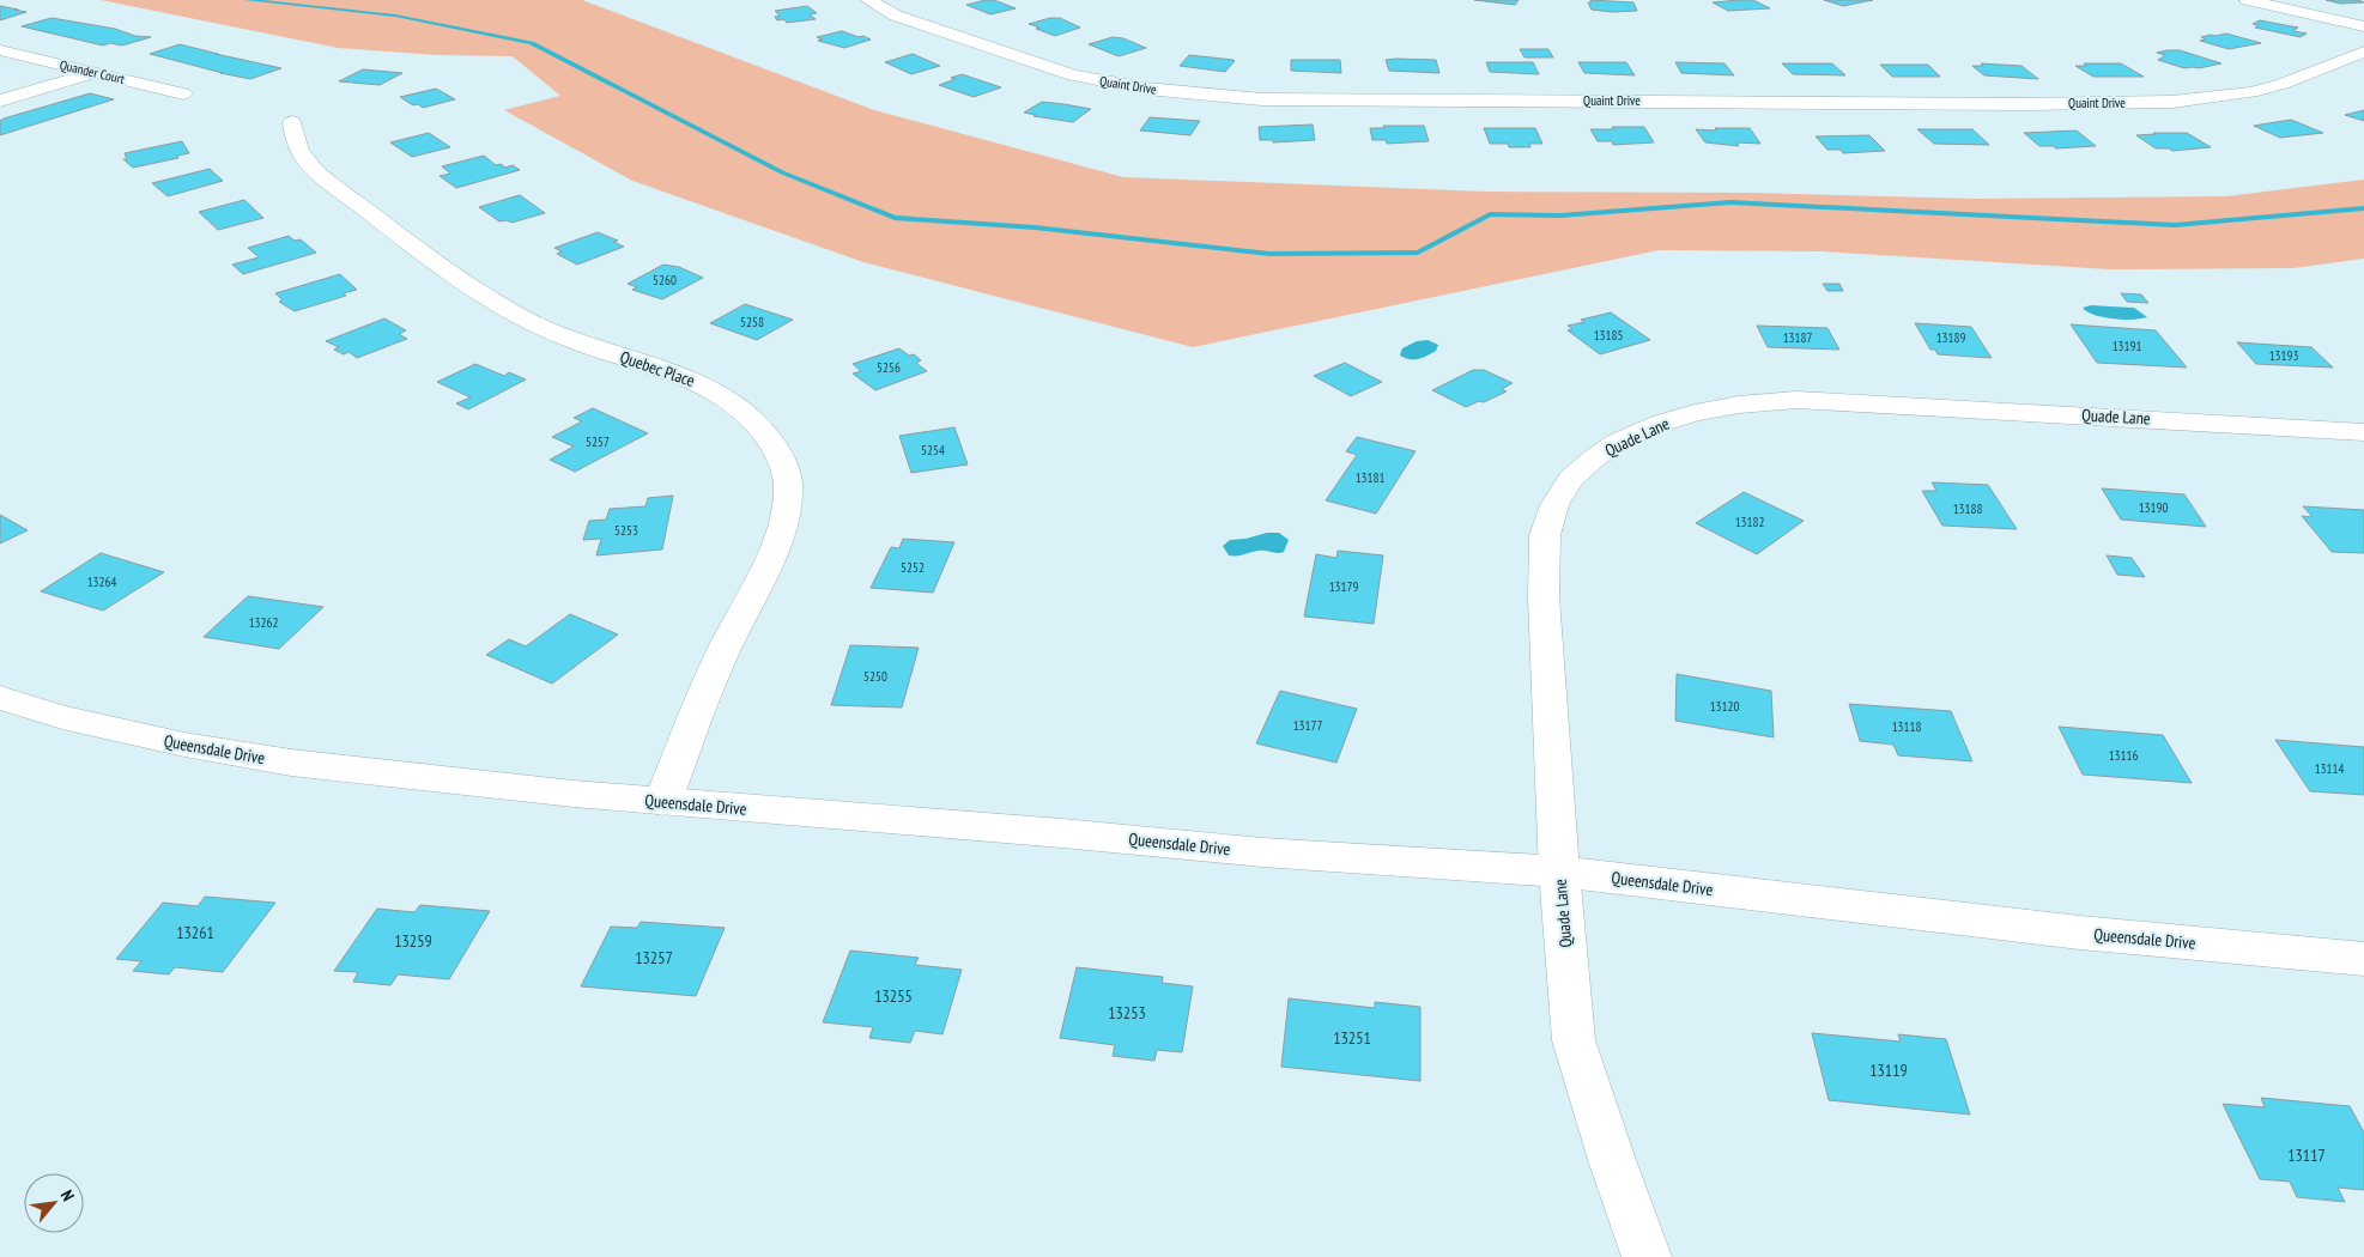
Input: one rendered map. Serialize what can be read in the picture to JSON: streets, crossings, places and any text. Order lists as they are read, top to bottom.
{
  "streets": {
    "street": [
      "Quander Court",
      "Quaint Drive",
      "Quebec Place",
      "Quade Lane",
      "Queensdale Drive"
    ]
  },
  "crossings": [
    ["Quebec Place", "Queensdale Drive"],
    ["Quade Lane", "Queensdale Drive"]
  ],
  "house_numbers": [
    "5260",
    "5258",
    "13185",
    "13187",
    "13189",
    "13191",
    "13193",
    "5256",
    "5257",
    "5254",
    "13181",
    "13190",
    "13188",
    "13182",
    "5253",
    "5252",
    "13264",
    "13179",
    "13262",
    "5250",
    "13120",
    "13177",
    "13118",
    "13116",
    "13114",
    "13261",
    "13259",
    "13257",
    "13255",
    "13253",
    "13251",
    "13119",
    "13117"
  ],
  "north": "top right"
}
